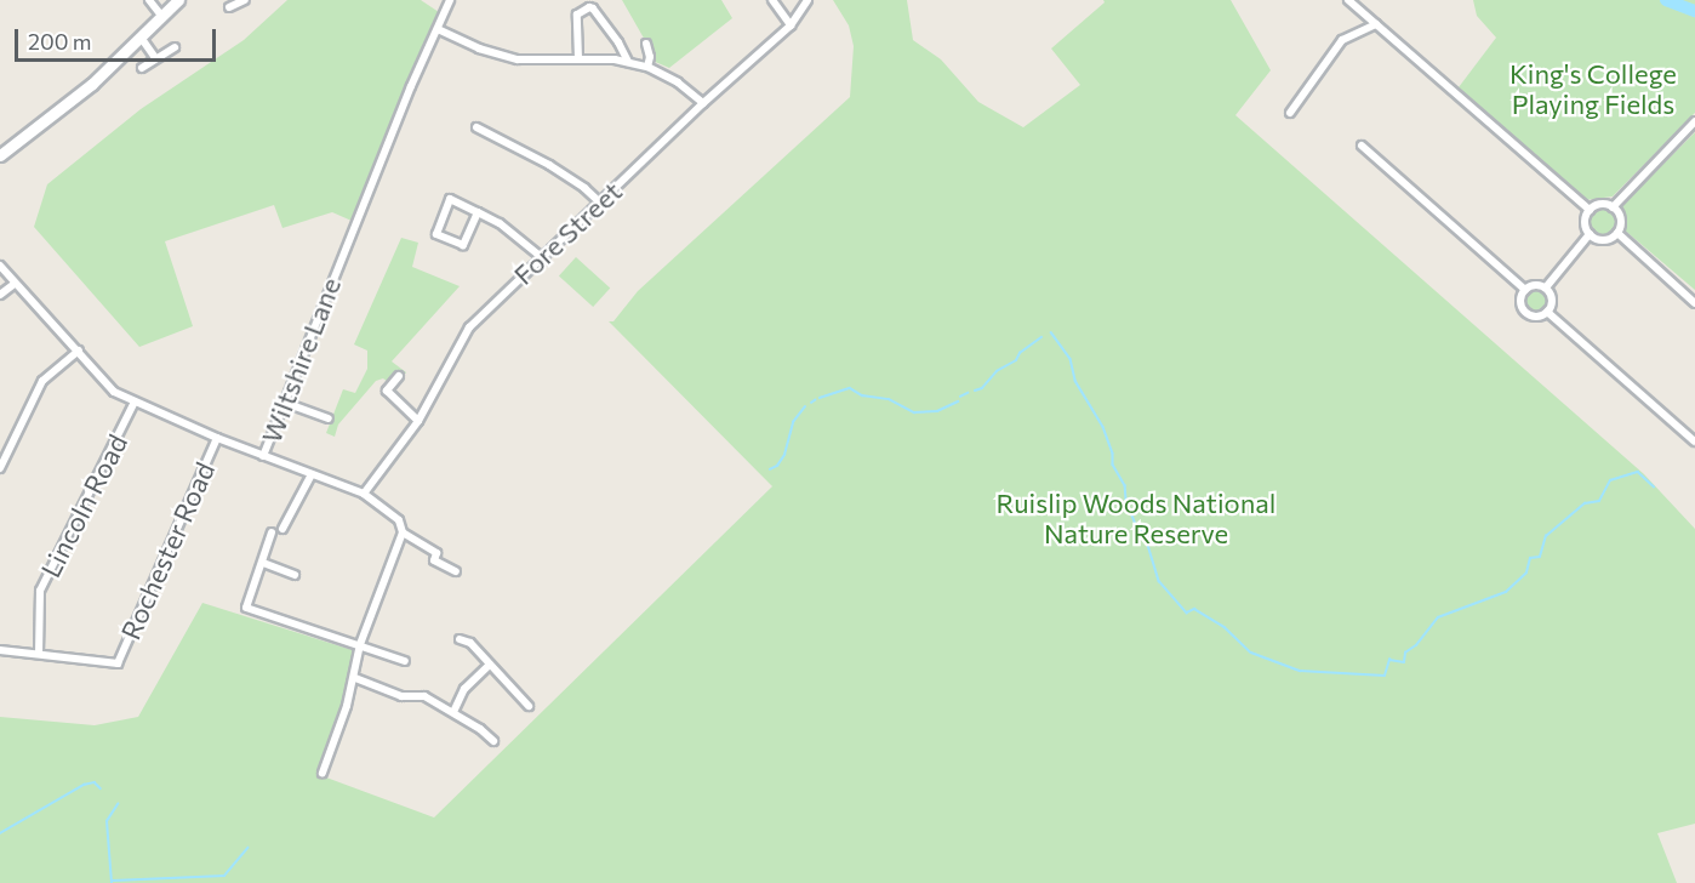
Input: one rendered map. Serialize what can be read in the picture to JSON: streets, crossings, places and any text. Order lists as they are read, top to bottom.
{
  "streets": {
    "street": [
      "Fore Street",
      "Wiltshire Lane",
      "Lincoln Road",
      "Rochester Road"
    ]
  },
  "crossings": [
    ["Fore Street", "Wiltshire Lane"],
    ["Lincoln Road", "Rochester Road"]
  ],
  "parks": ["King's College Playing Fields", "Ruislip Woods National Nature Reserve"],
  "scale_bar": "200 m"
}
